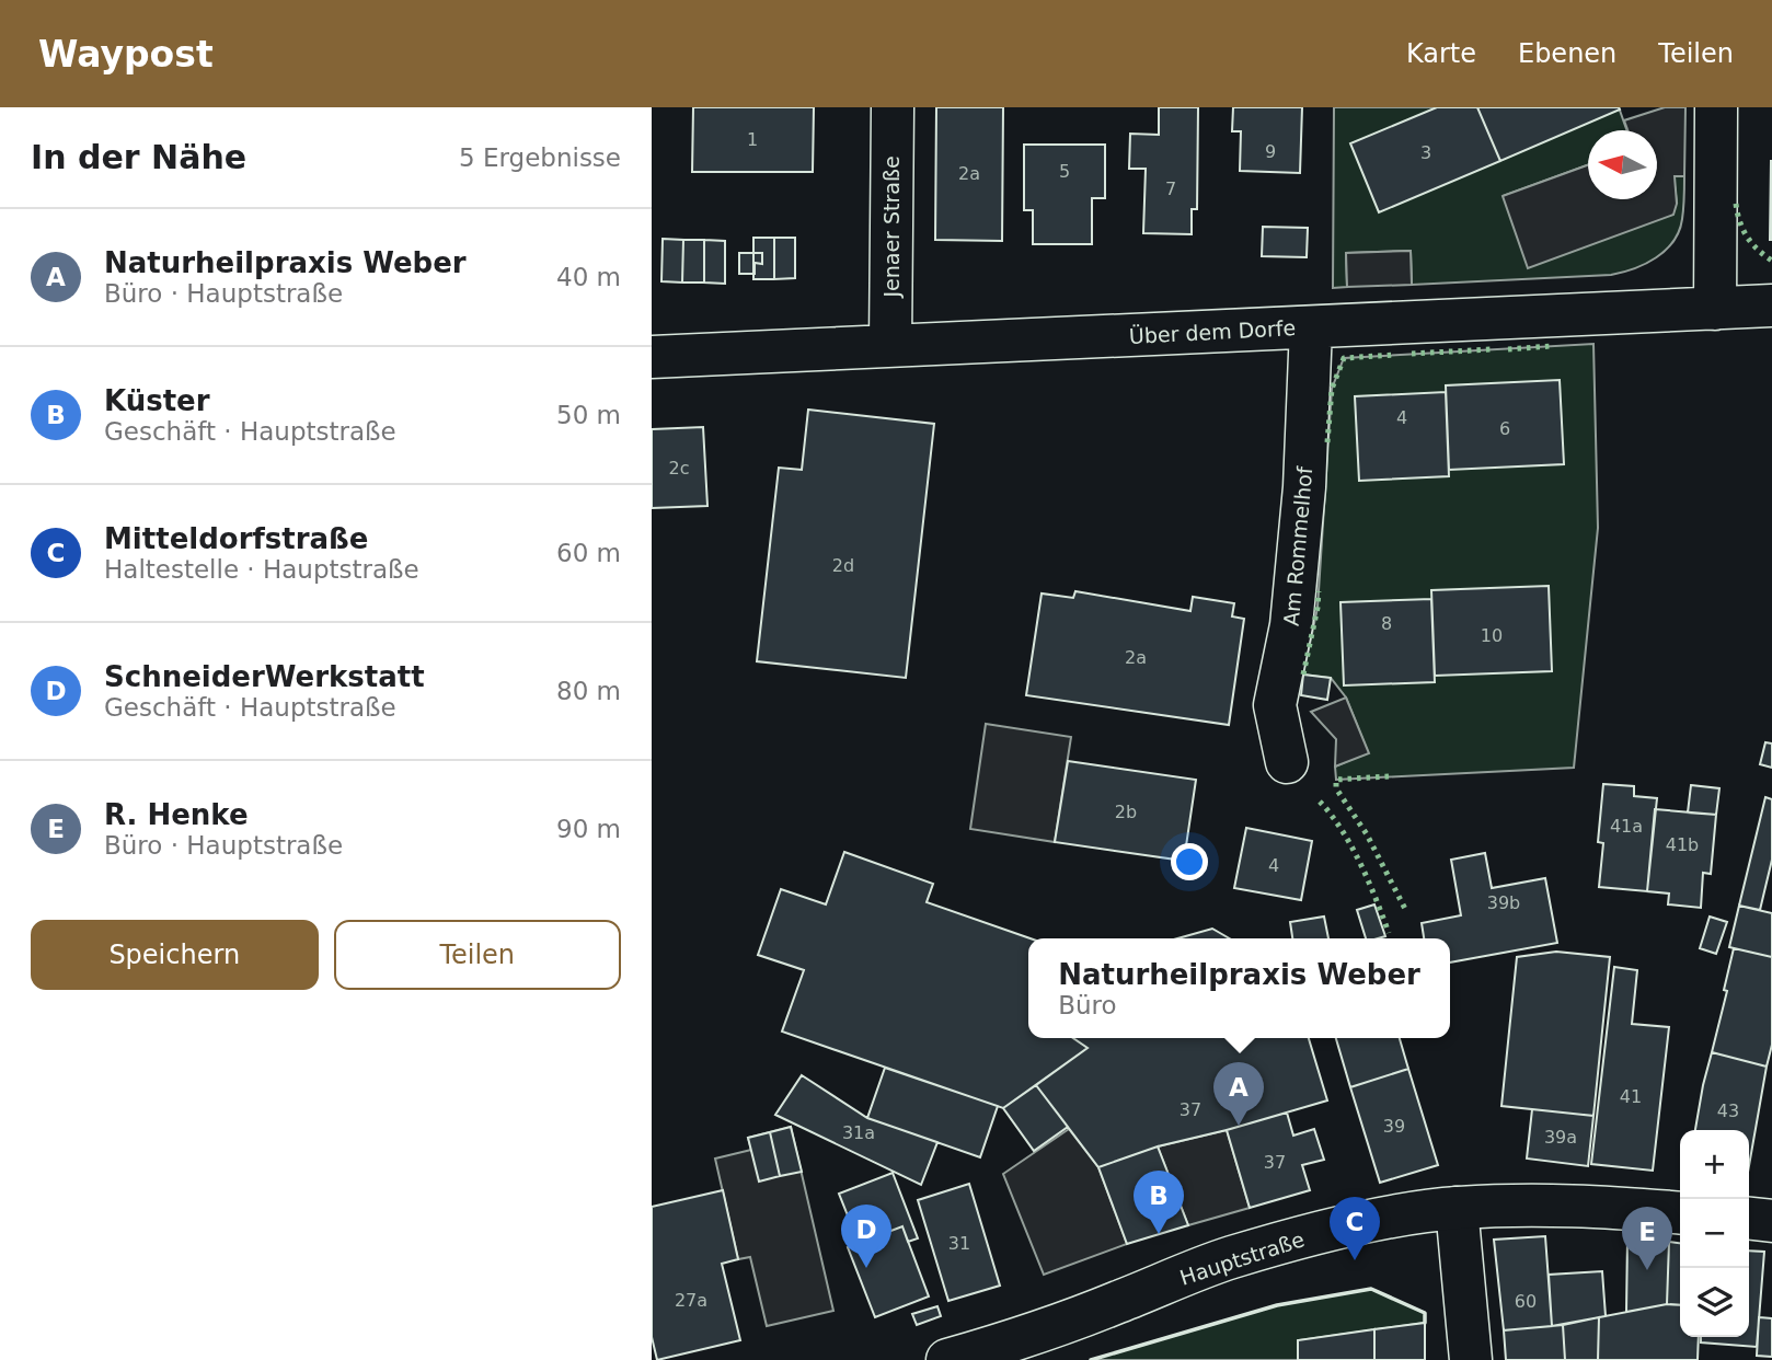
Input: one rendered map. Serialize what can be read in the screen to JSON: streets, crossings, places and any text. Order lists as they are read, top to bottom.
{
  "streets": {
    "street": [
      "Jenaer Straße",
      "Über dem Dorfe",
      "Am Rommelhof",
      "Hauptstraße"
    ]
  },
  "crossings": [
    ["Jenaer Straße", "Über dem Dorfe"],
    ["Über dem Dorfe", "Am Rommelhof"]
  ],
  "house_numbers": [
    "1",
    "9",
    "3",
    "5",
    "2a",
    "7",
    "4",
    "6",
    "2c",
    "2d",
    "8",
    "10",
    "2a",
    "2b",
    "41a",
    "41b",
    "4",
    "39b",
    "41",
    "37",
    "43",
    "39",
    "31a",
    "39a",
    "37",
    "31",
    "27a",
    "60"
  ],
  "north": "left",
  "page": {
    "header": "Waypost",
    "nav": ["Karte", "Ebenen", "Teilen"],
    "heading": ["In der Nähe", "5 Ergebnisse"],
    "list": [
      {
        "mark": "A",
        "name": "Naturheilpraxis Weber",
        "note": "Büro · Hauptstraße",
        "value": "40 m"
      },
      {
        "mark": "B",
        "name": "Küster",
        "note": "Geschäft · Hauptstraße",
        "value": "50 m"
      },
      {
        "mark": "C",
        "name": "Mitteldorfstraße",
        "note": "Haltestelle · Hauptstraße",
        "value": "60 m"
      },
      {
        "mark": "D",
        "name": "SchneiderWerkstatt",
        "note": "Geschäft · Hauptstraße",
        "value": "80 m"
      },
      {
        "mark": "E",
        "name": "R. Henke",
        "note": "Büro · Hauptstraße",
        "value": "90 m"
      }
    ],
    "buttons": ["Speichern", "Teilen"],
    "popup": ["Naturheilpraxis Weber", "Büro"],
    "pins": [
      "A",
      "B",
      "C",
      "D",
      "E"
    ],
    "map_buttons": ["+", "−"]
  }
}
